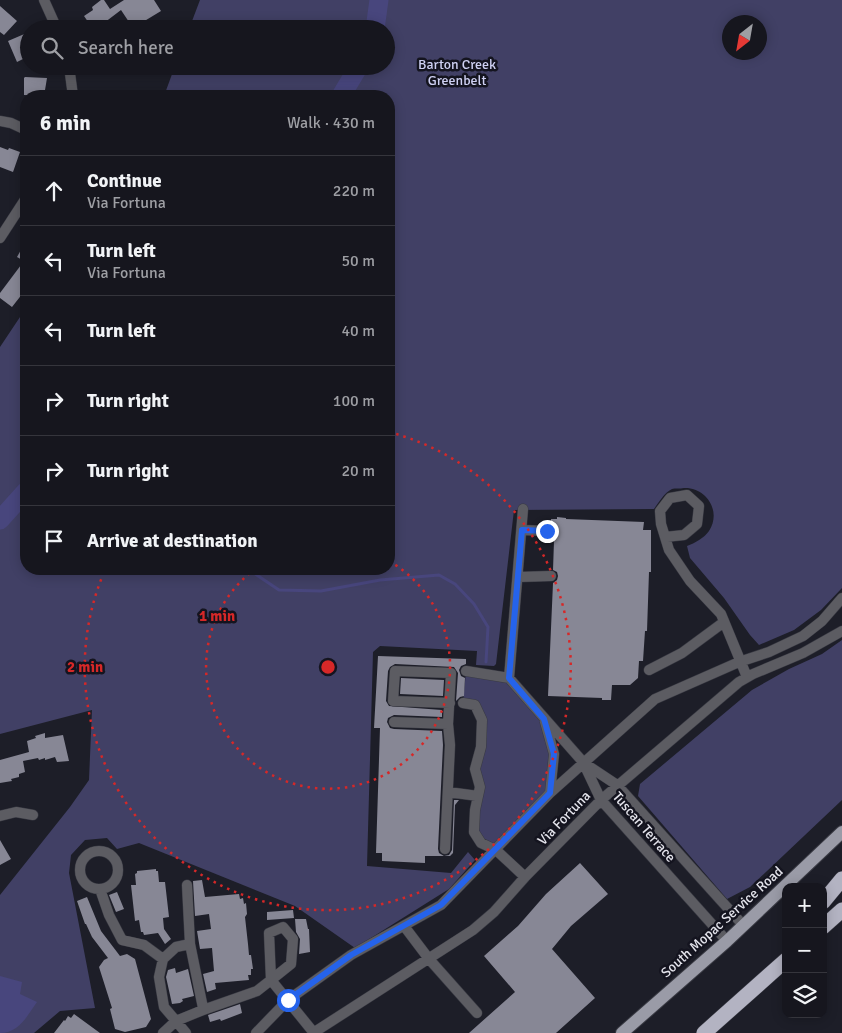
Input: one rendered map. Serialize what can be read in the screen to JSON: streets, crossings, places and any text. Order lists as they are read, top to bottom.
{
  "streets": {
    "main road": ["South Mopac Service Road"],
    "street": ["Via Fortuna", "Tuscan Terrace"]
  },
  "crossings": [
    ["Via Fortuna", "Tuscan Terrace"],
    ["Tuscan Terrace", "South Mopac Service Road"]
  ],
  "parks": ["Barton Creek Greenbelt"],
  "north": "bottom left",
  "page": {
    "search": "Search here",
    "heading": ["6 min", "Walk · 430 m"],
    "list": [
      ["Continue", "Via Fortuna", "220 m"],
      ["Turn left", "Via Fortuna", "50 m"],
      ["Turn left", "40 m"],
      ["Turn right", "100 m"],
      ["Turn right", "20 m"],
      "Arrive at destination"
    ],
    "map_buttons": ["+", "−"]
  },
  "rings": ["1 min", "2 min"]
}
